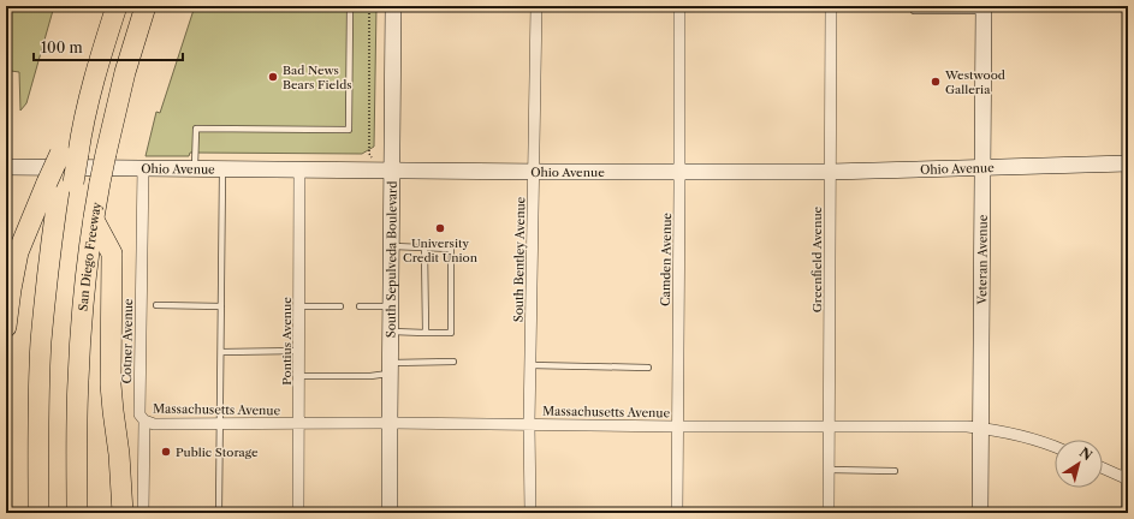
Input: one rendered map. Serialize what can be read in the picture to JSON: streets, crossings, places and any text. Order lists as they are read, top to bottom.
{
  "streets": {
    "highway": ["San Diego Freeway"],
    "street": [
      "Ohio Avenue",
      "South Sepulveda Boulevard",
      "South Bentley Avenue",
      "Camden Avenue",
      "Greenfield Avenue",
      "Veteran Avenue",
      "Cotner Avenue",
      "Pontius Avenue",
      "Massachusetts Avenue"
    ]
  },
  "crossings": [
    ["Ohio Avenue", "South Sepulveda Boulevard"],
    ["Ohio Avenue", "South Bentley Avenue"],
    ["Ohio Avenue", "Camden Avenue"],
    ["Ohio Avenue", "Greenfield Avenue"],
    ["Ohio Avenue", "Veteran Avenue"],
    ["Ohio Avenue", "Cotner Avenue"],
    ["Ohio Avenue", "Pontius Avenue"],
    ["South Sepulveda Boulevard", "Massachusetts Avenue"],
    ["South Bentley Avenue", "Massachusetts Avenue"],
    ["Camden Avenue", "Massachusetts Avenue"],
    ["Greenfield Avenue", "Massachusetts Avenue"],
    ["Veteran Avenue", "Massachusetts Avenue"],
    ["Cotner Avenue", "Massachusetts Avenue"],
    ["Pontius Avenue", "Massachusetts Avenue"]
  ],
  "places": [
    "Bad News Bears Fields",
    "Westwood Galleria",
    "University Credit Union",
    "Public Storage"
  ],
  "scale_bar": "100 m",
  "north": "top right"
}
